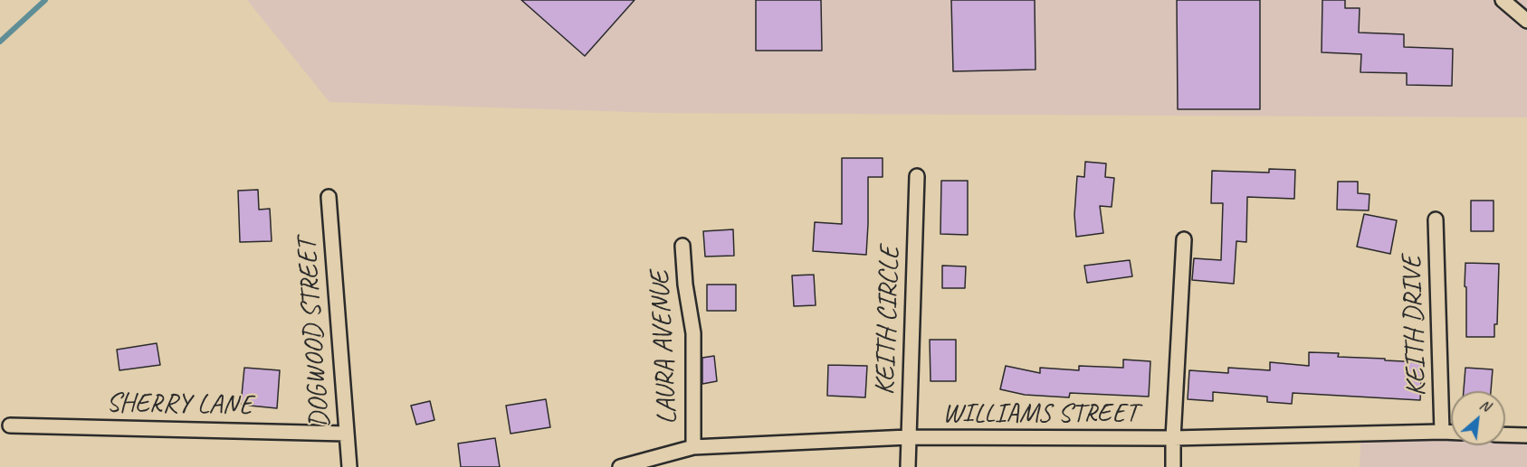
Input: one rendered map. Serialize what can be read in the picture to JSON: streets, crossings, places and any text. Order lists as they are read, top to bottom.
{
  "streets": {
    "street": [
      "KEITH CIRCLE",
      "KEITH DRIVE",
      "DOGWOOD STREET",
      "LAURA AVENUE",
      "SHERRY LANE",
      "WILLIAMS STREET"
    ]
  },
  "crossings": [
    ["KEITH CIRCLE", "WILLIAMS STREET"],
    ["KEITH DRIVE", "WILLIAMS STREET"],
    ["DOGWOOD STREET", "SHERRY LANE"],
    ["LAURA AVENUE", "WILLIAMS STREET"]
  ],
  "north": "top right"
}
